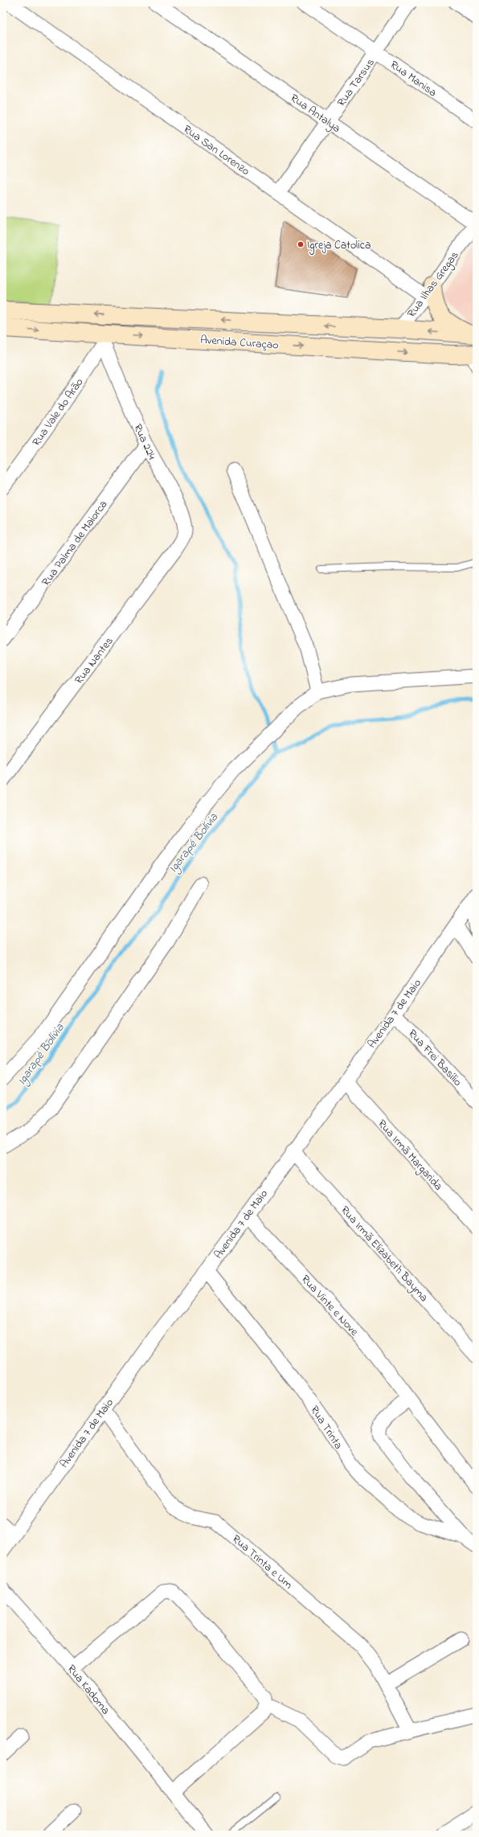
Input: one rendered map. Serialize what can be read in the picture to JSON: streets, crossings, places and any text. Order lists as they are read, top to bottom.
{
  "streets": {
    "main road": ["Avenida Curaçao"],
    "street": [
      "Rua Manisa",
      "Rua Tarsus",
      "Rua Antalya",
      "Rua San Lorenzo",
      "Rua Ilhas Gregas",
      "Rua Vale do Arão",
      "Rua 224",
      "Rua Palma de Maiorca",
      "Rua Nantes",
      "Avenida 7 de Maio",
      "Rua Frei Basílio",
      "Rua Irmã Margarida",
      "Rua Irmã Elizabeth Bayma",
      "Rua Vinte e Nove",
      "Rua Trinta",
      "Rua Trinta e Um",
      "Rua Kadoma"
    ]
  },
  "crossings": [
    ["Rua Manisa", "Rua Tarsus"],
    ["Rua Tarsus", "Rua Antalya"],
    ["Rua Tarsus", "Rua San Lorenzo"],
    ["Rua Antalya", "Rua Ilhas Gregas"],
    ["Rua San Lorenzo", "Rua Ilhas Gregas"],
    ["Rua Ilhas Gregas", "Avenida Curaçao"],
    ["Avenida Curaçao", "Rua Vale do Arão"],
    ["Avenida Curaçao", "Rua 224"],
    ["Rua Vale do Arão", "Rua 224"],
    ["Rua 224", "Rua Palma de Maiorca"],
    ["Rua 224", "Rua Nantes"],
    ["Avenida 7 de Maio", "Rua Frei Basílio"],
    ["Avenida 7 de Maio", "Rua Irmã Margarida"],
    ["Avenida 7 de Maio", "Rua Irmã Elizabeth Bayma"],
    ["Avenida 7 de Maio", "Rua Vinte e Nove"],
    ["Avenida 7 de Maio", "Rua Trinta"],
    ["Avenida 7 de Maio", "Rua Trinta e Um"]
  ],
  "water": ["Igarapé Bolívia"],
  "places": ["Igreja Catolica"]
}
